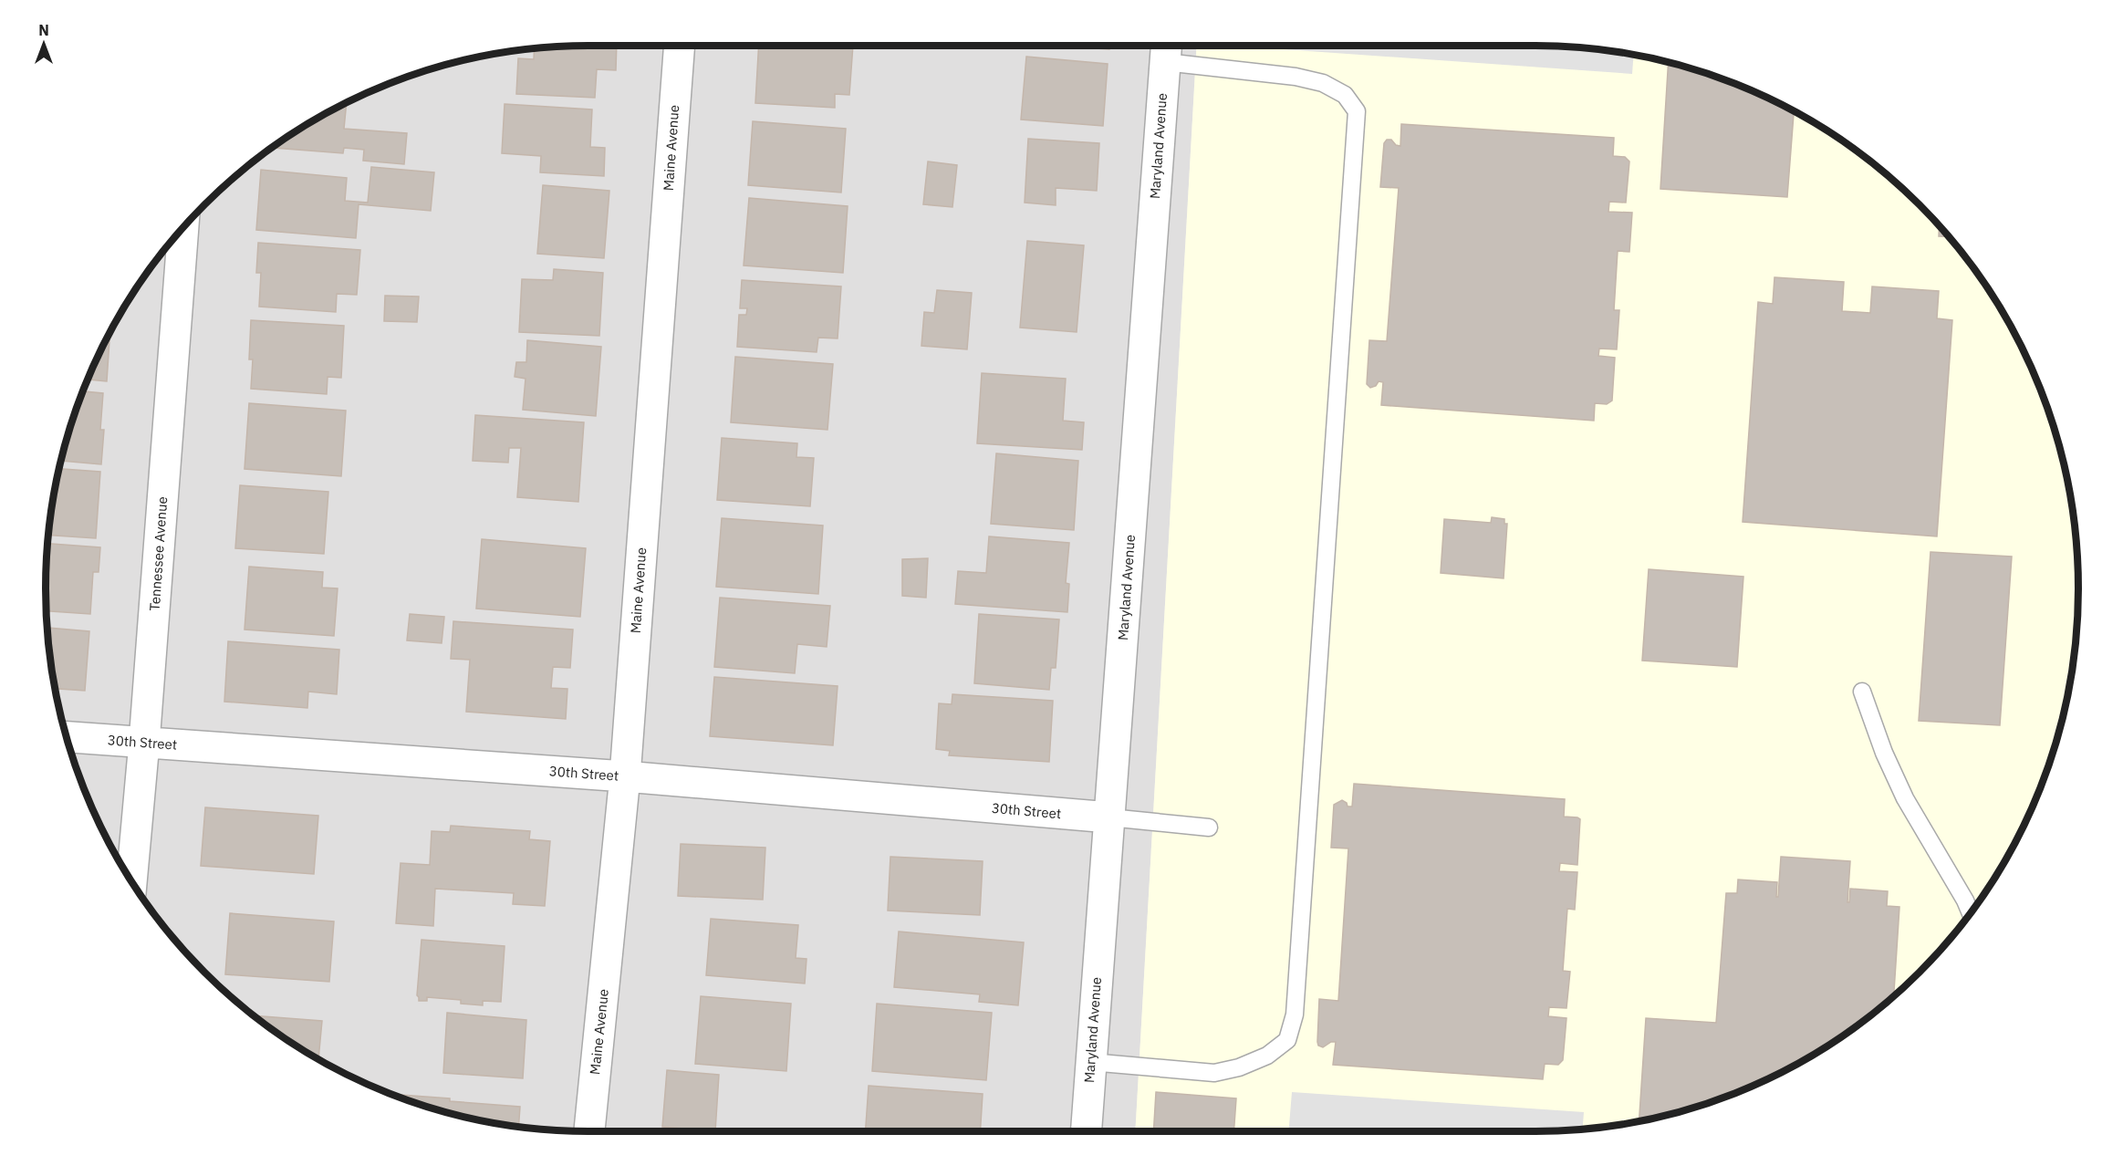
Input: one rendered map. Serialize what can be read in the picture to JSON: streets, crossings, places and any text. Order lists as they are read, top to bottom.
{
  "streets": {
    "street": [
      "Maryland Avenue",
      "Maine Avenue",
      "Tennessee Avenue",
      "30th Street"
    ]
  },
  "crossings": [
    ["Maryland Avenue", "30th Street"],
    ["Maine Avenue", "30th Street"],
    ["Tennessee Avenue", "30th Street"]
  ],
  "north": "top"
}
